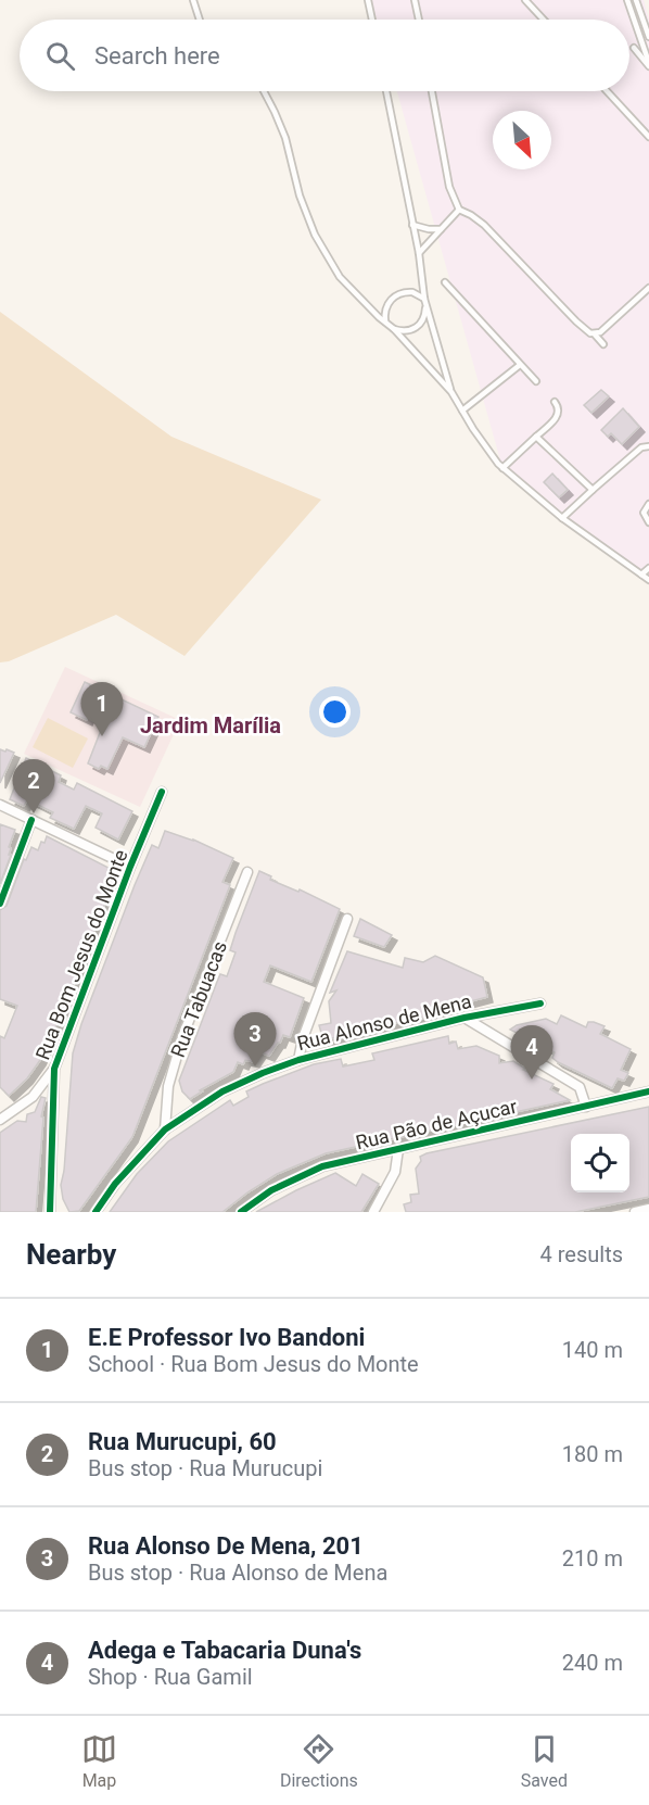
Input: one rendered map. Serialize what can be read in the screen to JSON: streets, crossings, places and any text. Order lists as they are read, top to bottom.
{
  "streets": {
    "street": [
      "Rua Bom Jesus do Monte",
      "Rua Tabuacas",
      "Rua Alonso de Mena",
      "Rua Pão de Açucar"
    ]
  },
  "crossings": [
    ["Rua Tabuacas", "Rua Alonso de Mena"]
  ],
  "districts": ["Jardim Marília"],
  "north": "bottom right",
  "page": {
    "search": "Search here",
    "pins": [
      "1",
      "2",
      "3",
      "4"
    ],
    "heading": ["Nearby", "4 results"],
    "list": [
      {
        "mark": "1",
        "name": "E.E Professor Ivo Bandoni",
        "note": "School · Rua Bom Jesus do Monte",
        "value": "140 m"
      },
      {
        "mark": "2",
        "name": "Rua Murucupi, 60",
        "note": "Bus stop · Rua Murucupi",
        "value": "180 m"
      },
      {
        "mark": "3",
        "name": "Rua Alonso De Mena, 201",
        "note": "Bus stop · Rua Alonso de Mena",
        "value": "210 m"
      },
      {
        "mark": "4",
        "name": "Adega e Tabacaria Duna's",
        "note": "Shop · Rua Gamil",
        "value": "240 m"
      }
    ],
    "nav": ["Map", "Directions", "Saved"]
  }
}
